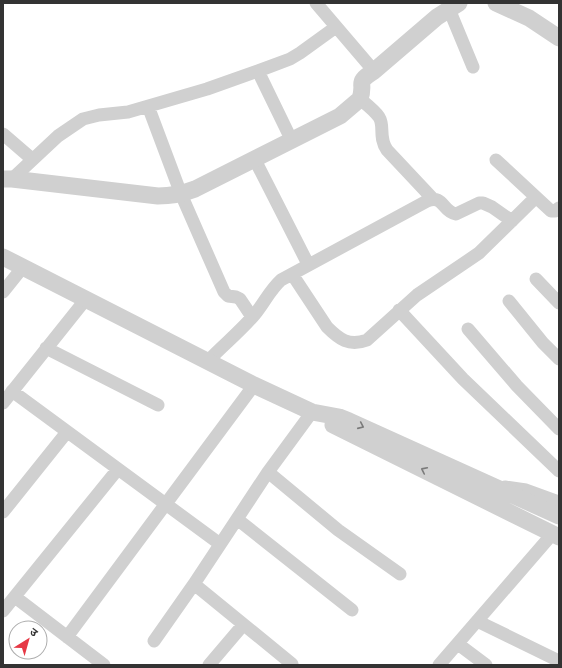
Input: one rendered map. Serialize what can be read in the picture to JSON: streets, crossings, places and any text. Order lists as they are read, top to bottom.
{
  "north": "top right"
}
